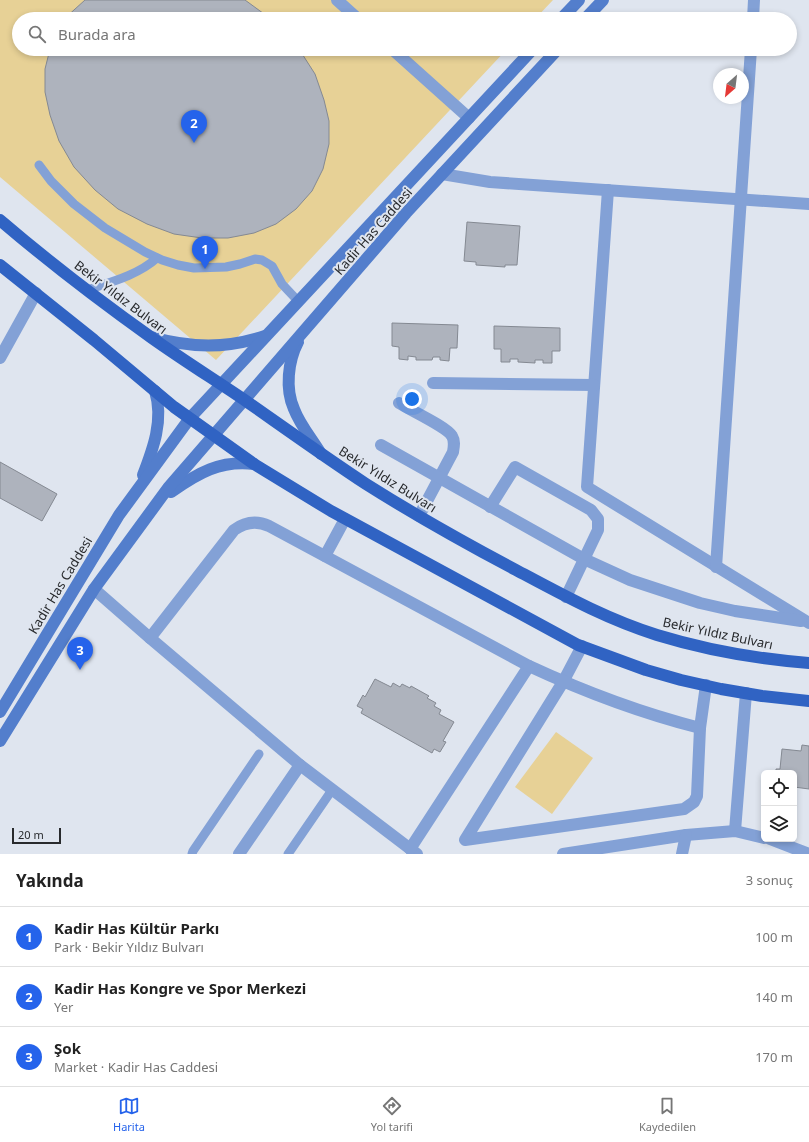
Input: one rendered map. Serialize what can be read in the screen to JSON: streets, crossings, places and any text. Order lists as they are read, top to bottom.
{
  "streets": {
    "main road": ["Bekir Yıldız Bulvarı"],
    "street": ["Kadir Has Caddesi"]
  },
  "crossings": [
    ["Kadir Has Caddesi", "Bekir Yıldız Bulvarı"]
  ],
  "scale_bar": "20 m",
  "north": "bottom left",
  "page": {
    "search": "Burada ara",
    "pins": ["2", "1", "3"],
    "scale": "20 m",
    "heading": ["Yakında", "3 sonuç"],
    "list": [
      {
        "mark": "1",
        "name": "Kadir Has Kültür Parkı",
        "note": "Park · Bekir Yıldız Bulvarı",
        "value": "100 m"
      },
      {
        "mark": "2",
        "name": "Kadir Has Kongre ve Spor Merkezi",
        "note": "Yer",
        "value": "140 m"
      },
      {
        "mark": "3",
        "name": "Şok",
        "note": "Market · Kadir Has Caddesi",
        "value": "170 m"
      }
    ],
    "nav": ["Harita", "Yol tarifi", "Kaydedilen"]
  }
}
